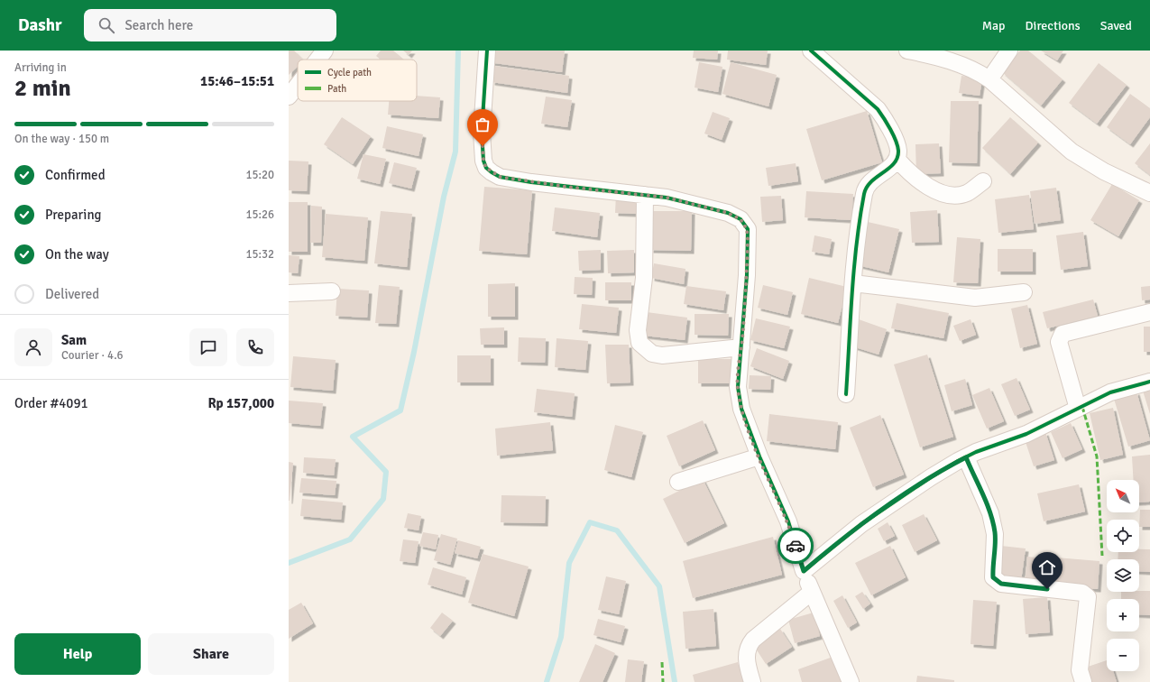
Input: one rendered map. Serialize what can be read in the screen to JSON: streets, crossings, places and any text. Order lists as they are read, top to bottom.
{
  "legend": ["Cycle path", "Path"],
  "north": "top left",
  "page": {
    "header": "Dashr",
    "search": "Search here",
    "nav": ["Map", "Directions", "Saved"],
    "heading": ["2 min", "Arriving in", "15:46–15:51"],
    "panel": [
      "Sam",
      "Courier · 4.6",
      "Order #4091",
      "Rp 157,000"
    ],
    "bar": "On the way · 150 m",
    "list": [
      ["Confirmed", "15:20"],
      ["Preparing", "15:26"],
      ["On the way", "15:32"],
      "Delivered"
    ],
    "map_buttons": ["+", "−"],
    "buttons": ["Help", "Share"]
  }
}
